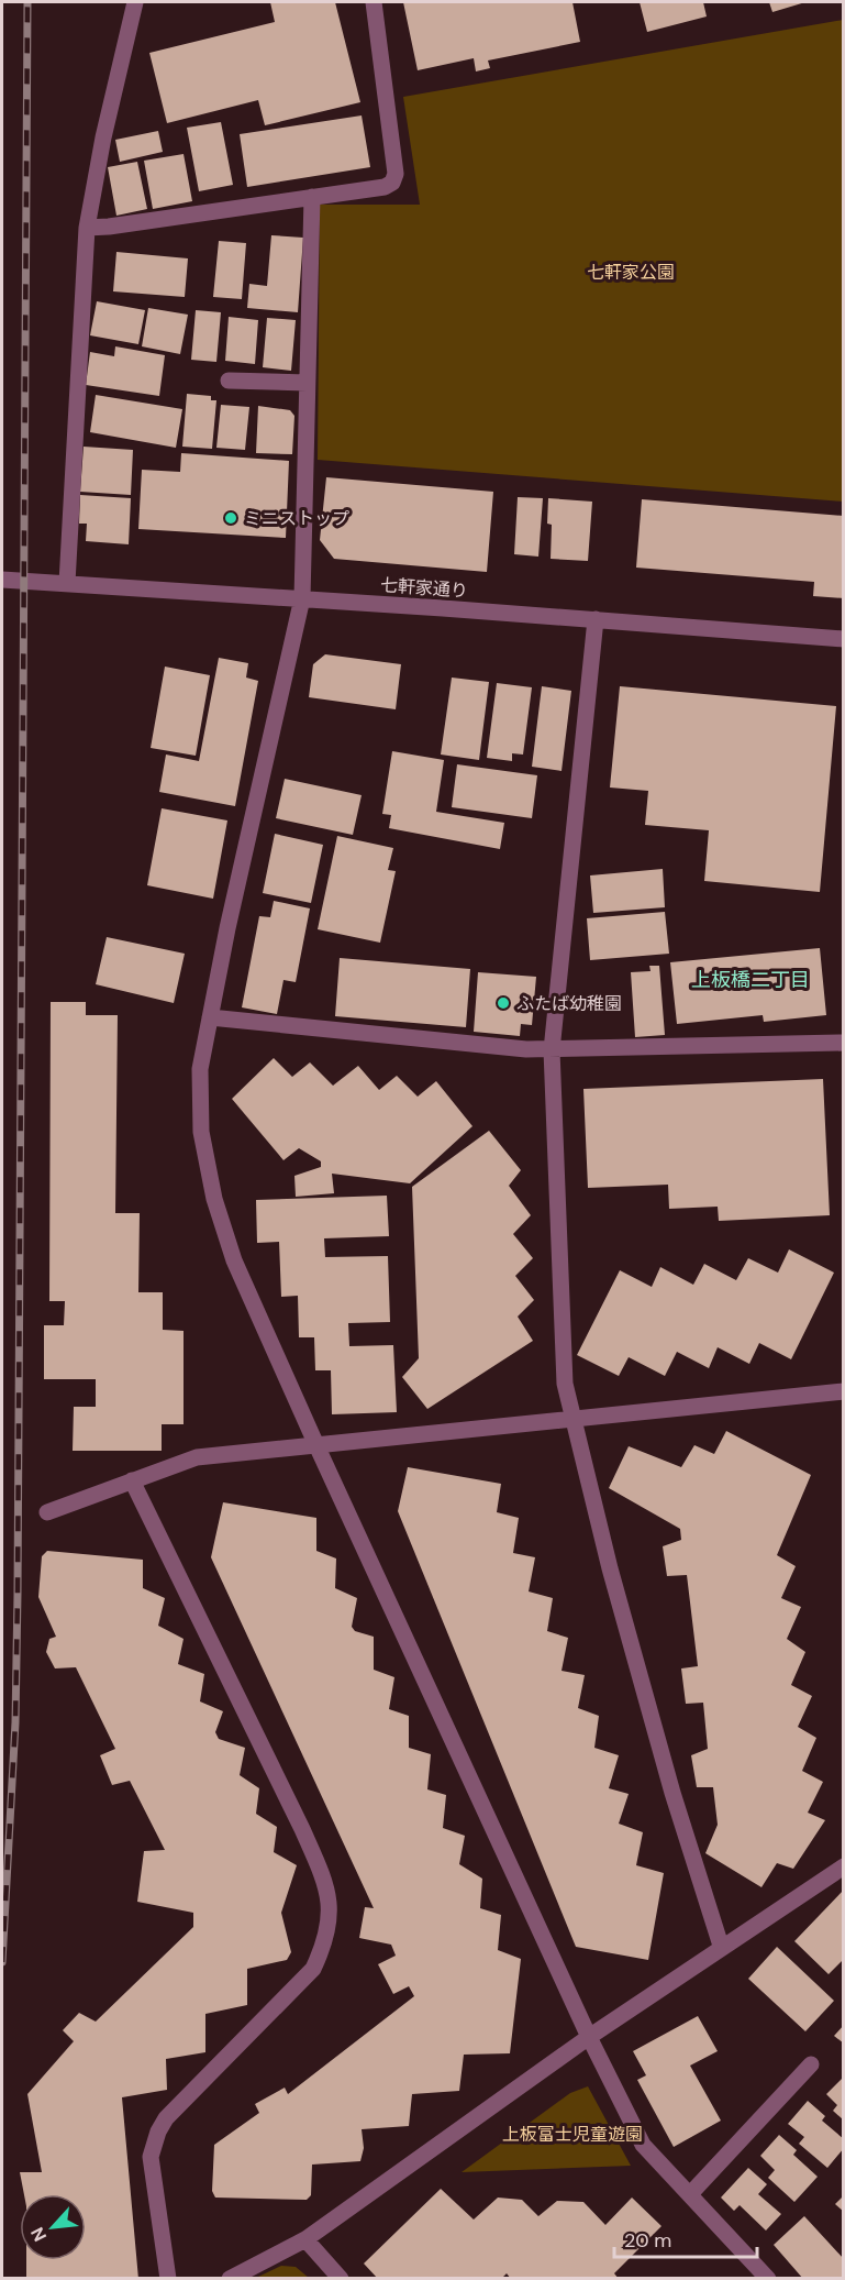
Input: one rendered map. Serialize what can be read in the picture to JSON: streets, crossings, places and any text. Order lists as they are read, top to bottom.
{
  "streets": {
    "street": ["七軒家通り"]
  },
  "districts": ["上板橋二丁目"],
  "parks": ["七軒家公園", "上板富士児童遊園"],
  "places": ["ミニストップ", "ふたば幼稚園"],
  "scale_bar": "20 m",
  "north": "bottom left"
}
